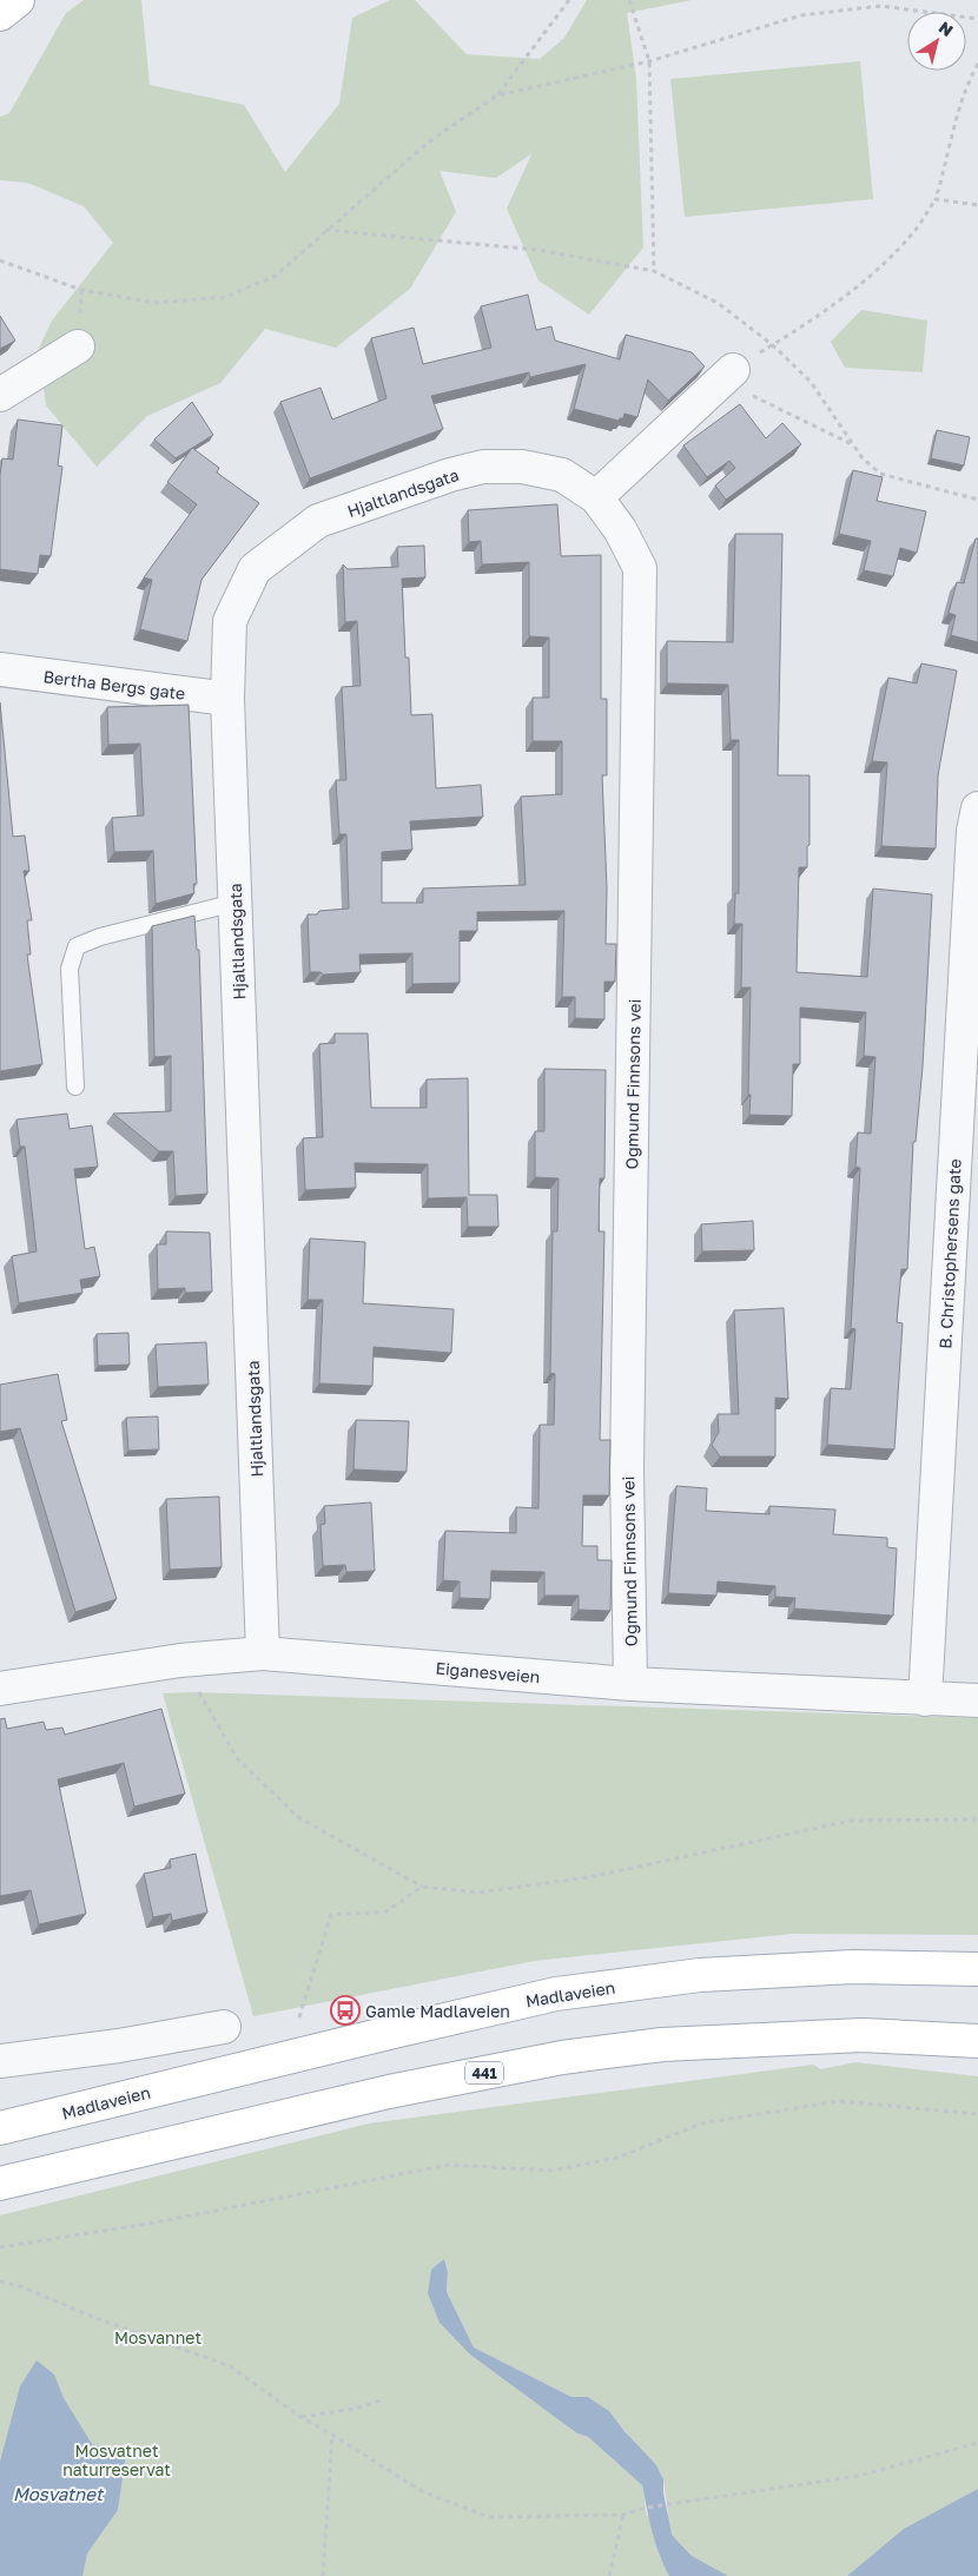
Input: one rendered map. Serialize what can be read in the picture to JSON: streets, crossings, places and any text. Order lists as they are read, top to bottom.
{
  "streets": {
    "main road": ["Madlaveien", "441"],
    "street": [
      "Hjaltlandsgata",
      "Bertha Bergs gate",
      "Ogmund Finnsons vei",
      "B. Christophersens gate",
      "Eiganesveien"
    ]
  },
  "crossings": [
    ["Hjaltlandsgata", "Bertha Bergs gate"],
    ["Hjaltlandsgata", "Ogmund Finnsons vei"],
    ["Hjaltlandsgata", "Eiganesveien"],
    ["Ogmund Finnsons vei", "Eiganesveien"],
    ["B. Christophersens gate", "Eiganesveien"]
  ],
  "water": ["Mosvatnet"],
  "parks": ["Mosvannet", "Mosvatnet naturreservat"],
  "places": {
    "bus stop": ["Gamle Madlaveien"]
  },
  "north": "top right"
}
